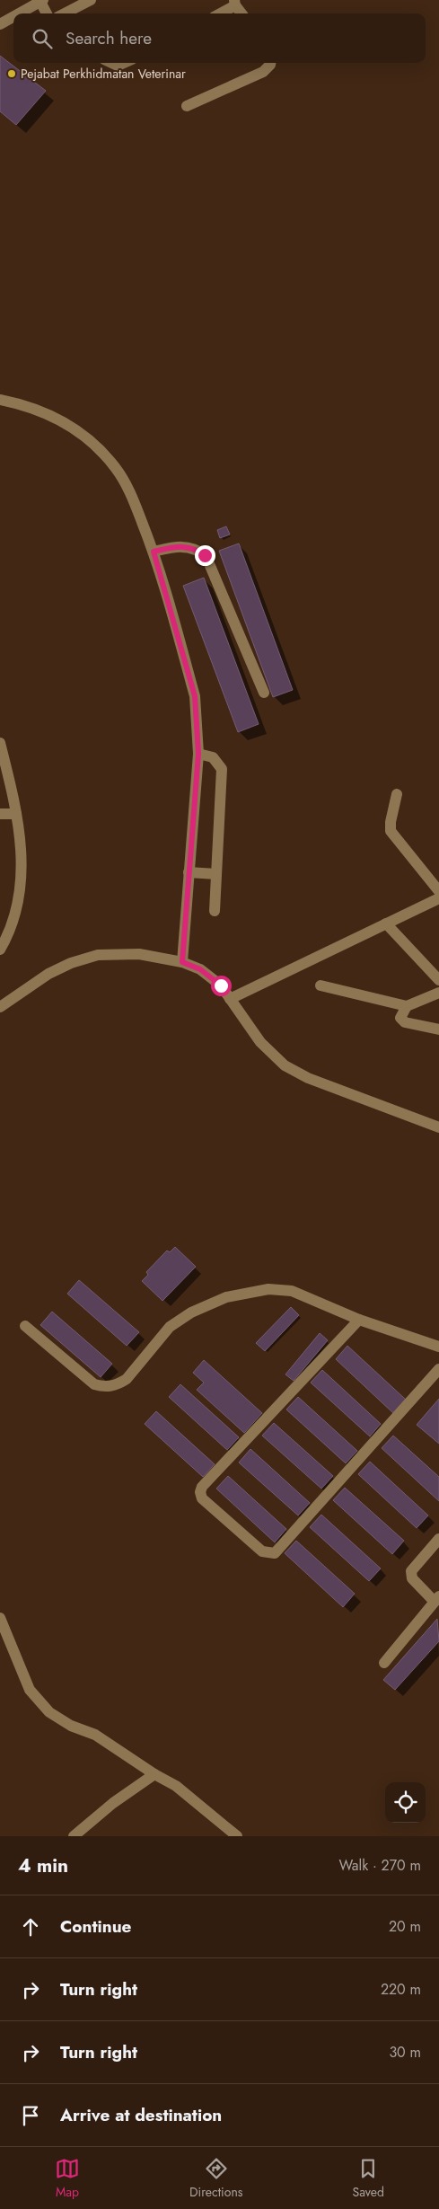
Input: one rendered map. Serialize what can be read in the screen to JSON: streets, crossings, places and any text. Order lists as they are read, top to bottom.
{
  "places": ["Pejabat Perkhidmatan Veterinar"],
  "page": {
    "search": "Search here",
    "heading": ["4 min", "Walk · 270 m"],
    "list": [
      ["Continue", "20 m"],
      ["Turn right", "220 m"],
      ["Turn right", "30 m"],
      "Arrive at destination"
    ],
    "nav": ["Map", "Directions", "Saved"]
  }
}
